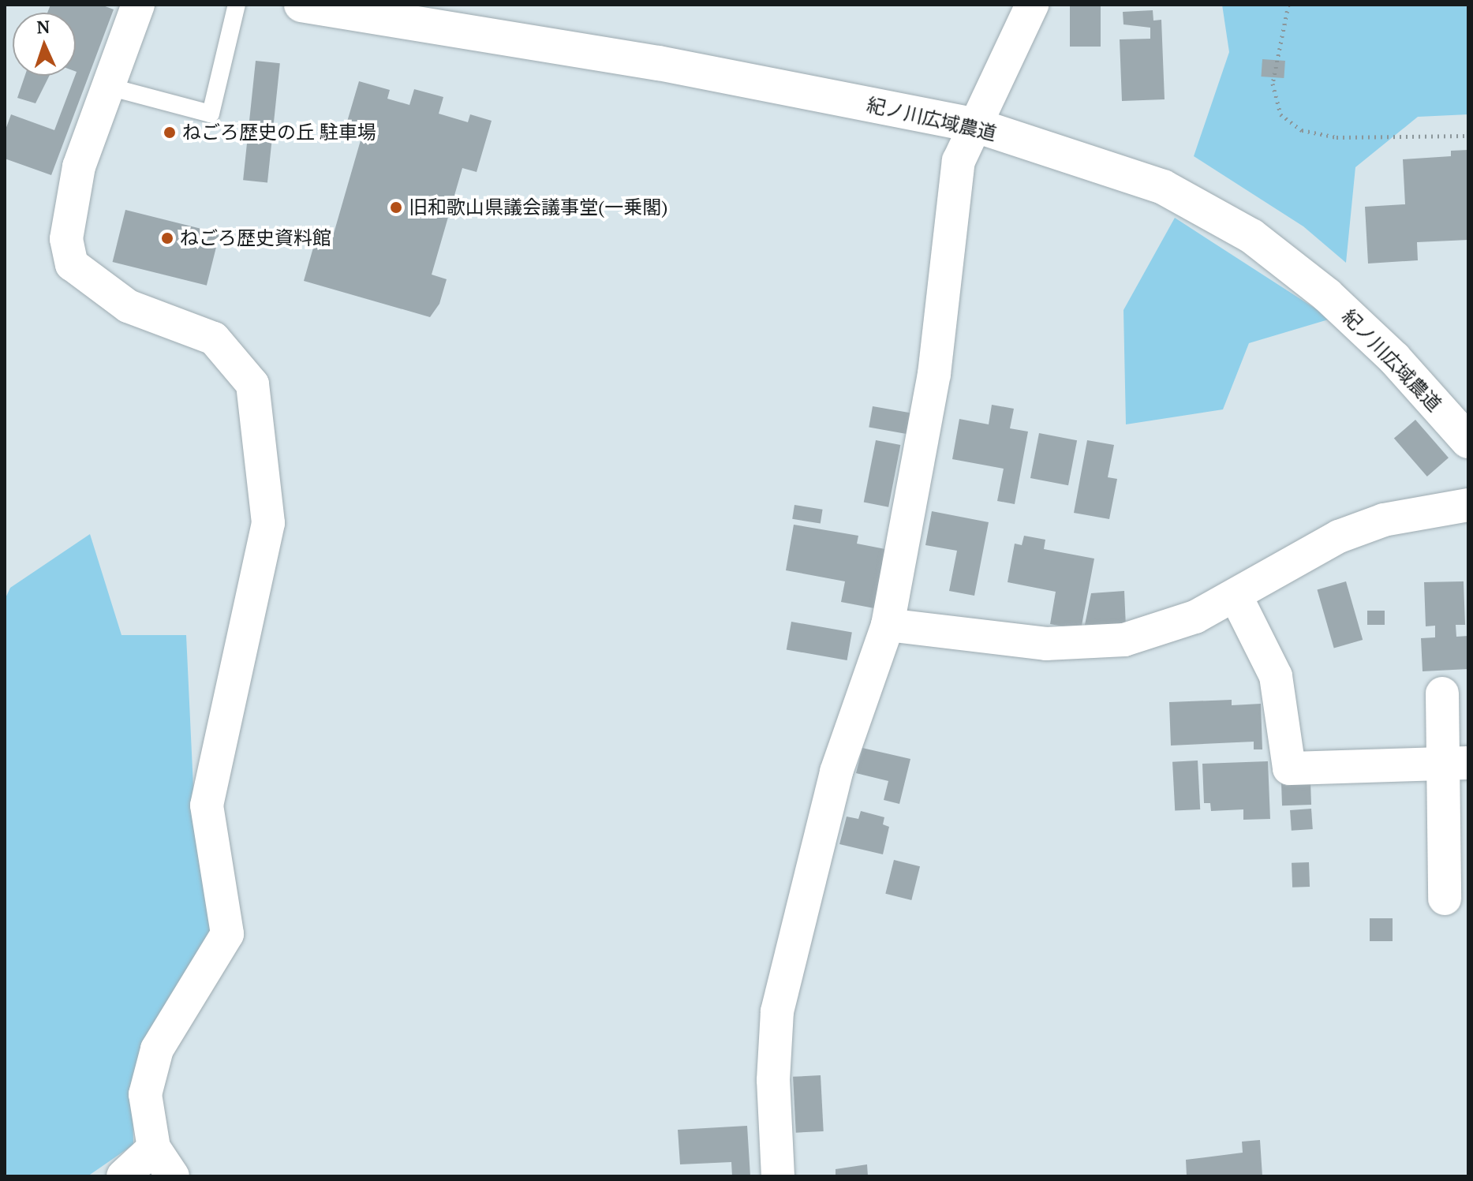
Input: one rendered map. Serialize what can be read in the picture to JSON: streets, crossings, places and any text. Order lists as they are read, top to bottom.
{
  "streets": {
    "street": ["紀ノ川広域農道"]
  },
  "places": ["ねごろ歴史の丘 駐車場", "旧和歌山県議会議事堂(一乗閣)", "ねごろ歴史資料館"],
  "north": "top"
}
